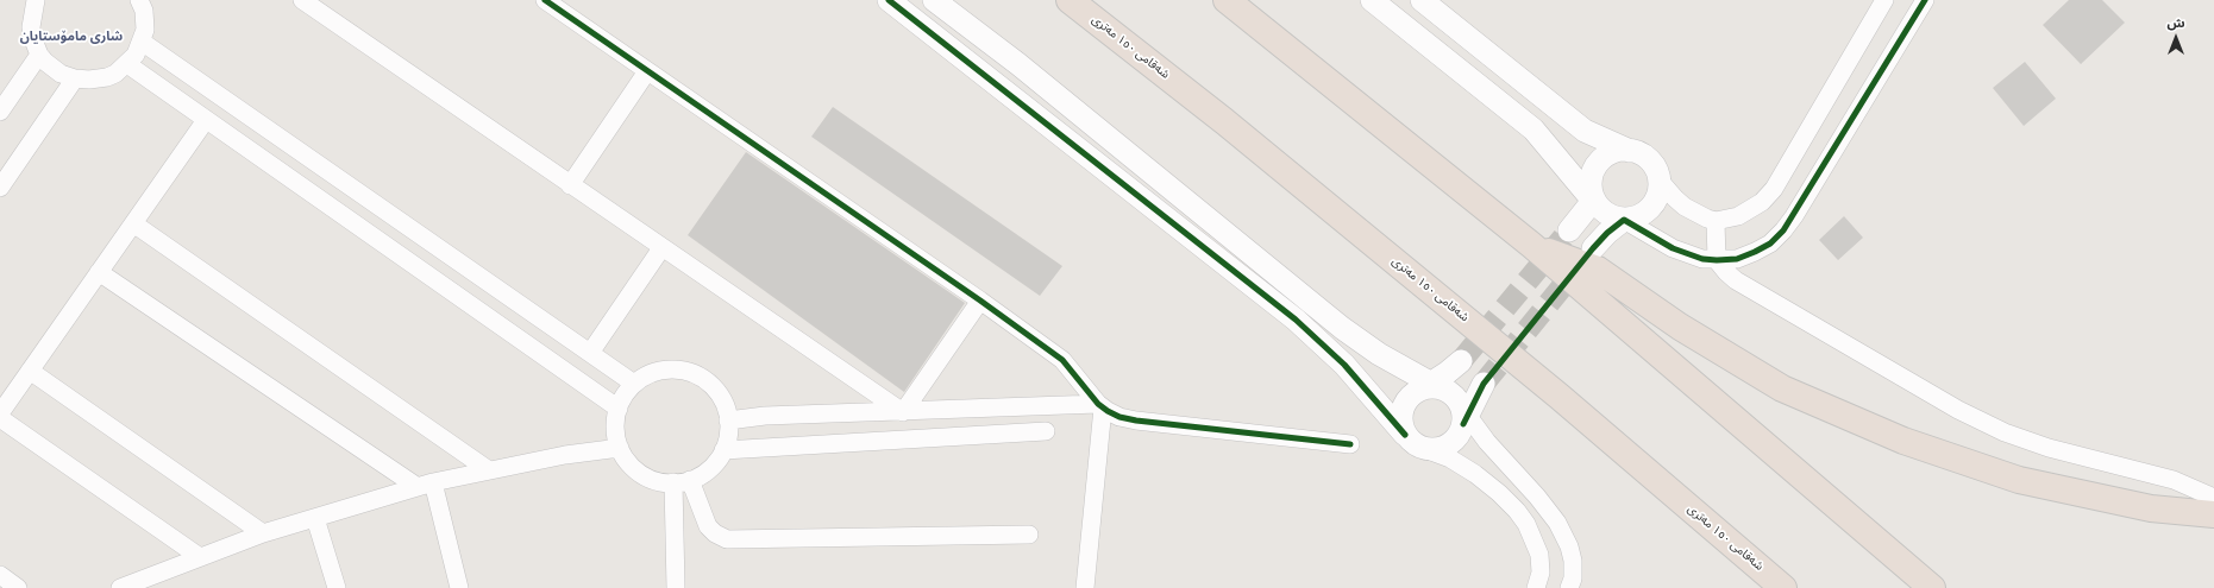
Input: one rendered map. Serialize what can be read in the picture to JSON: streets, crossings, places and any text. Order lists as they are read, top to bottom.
{
  "streets": {
    "highway": ["شەقامی ١٥٠ مەتری"]
  },
  "districts": ["شاری مامۆستایان"],
  "north": "top"
}
